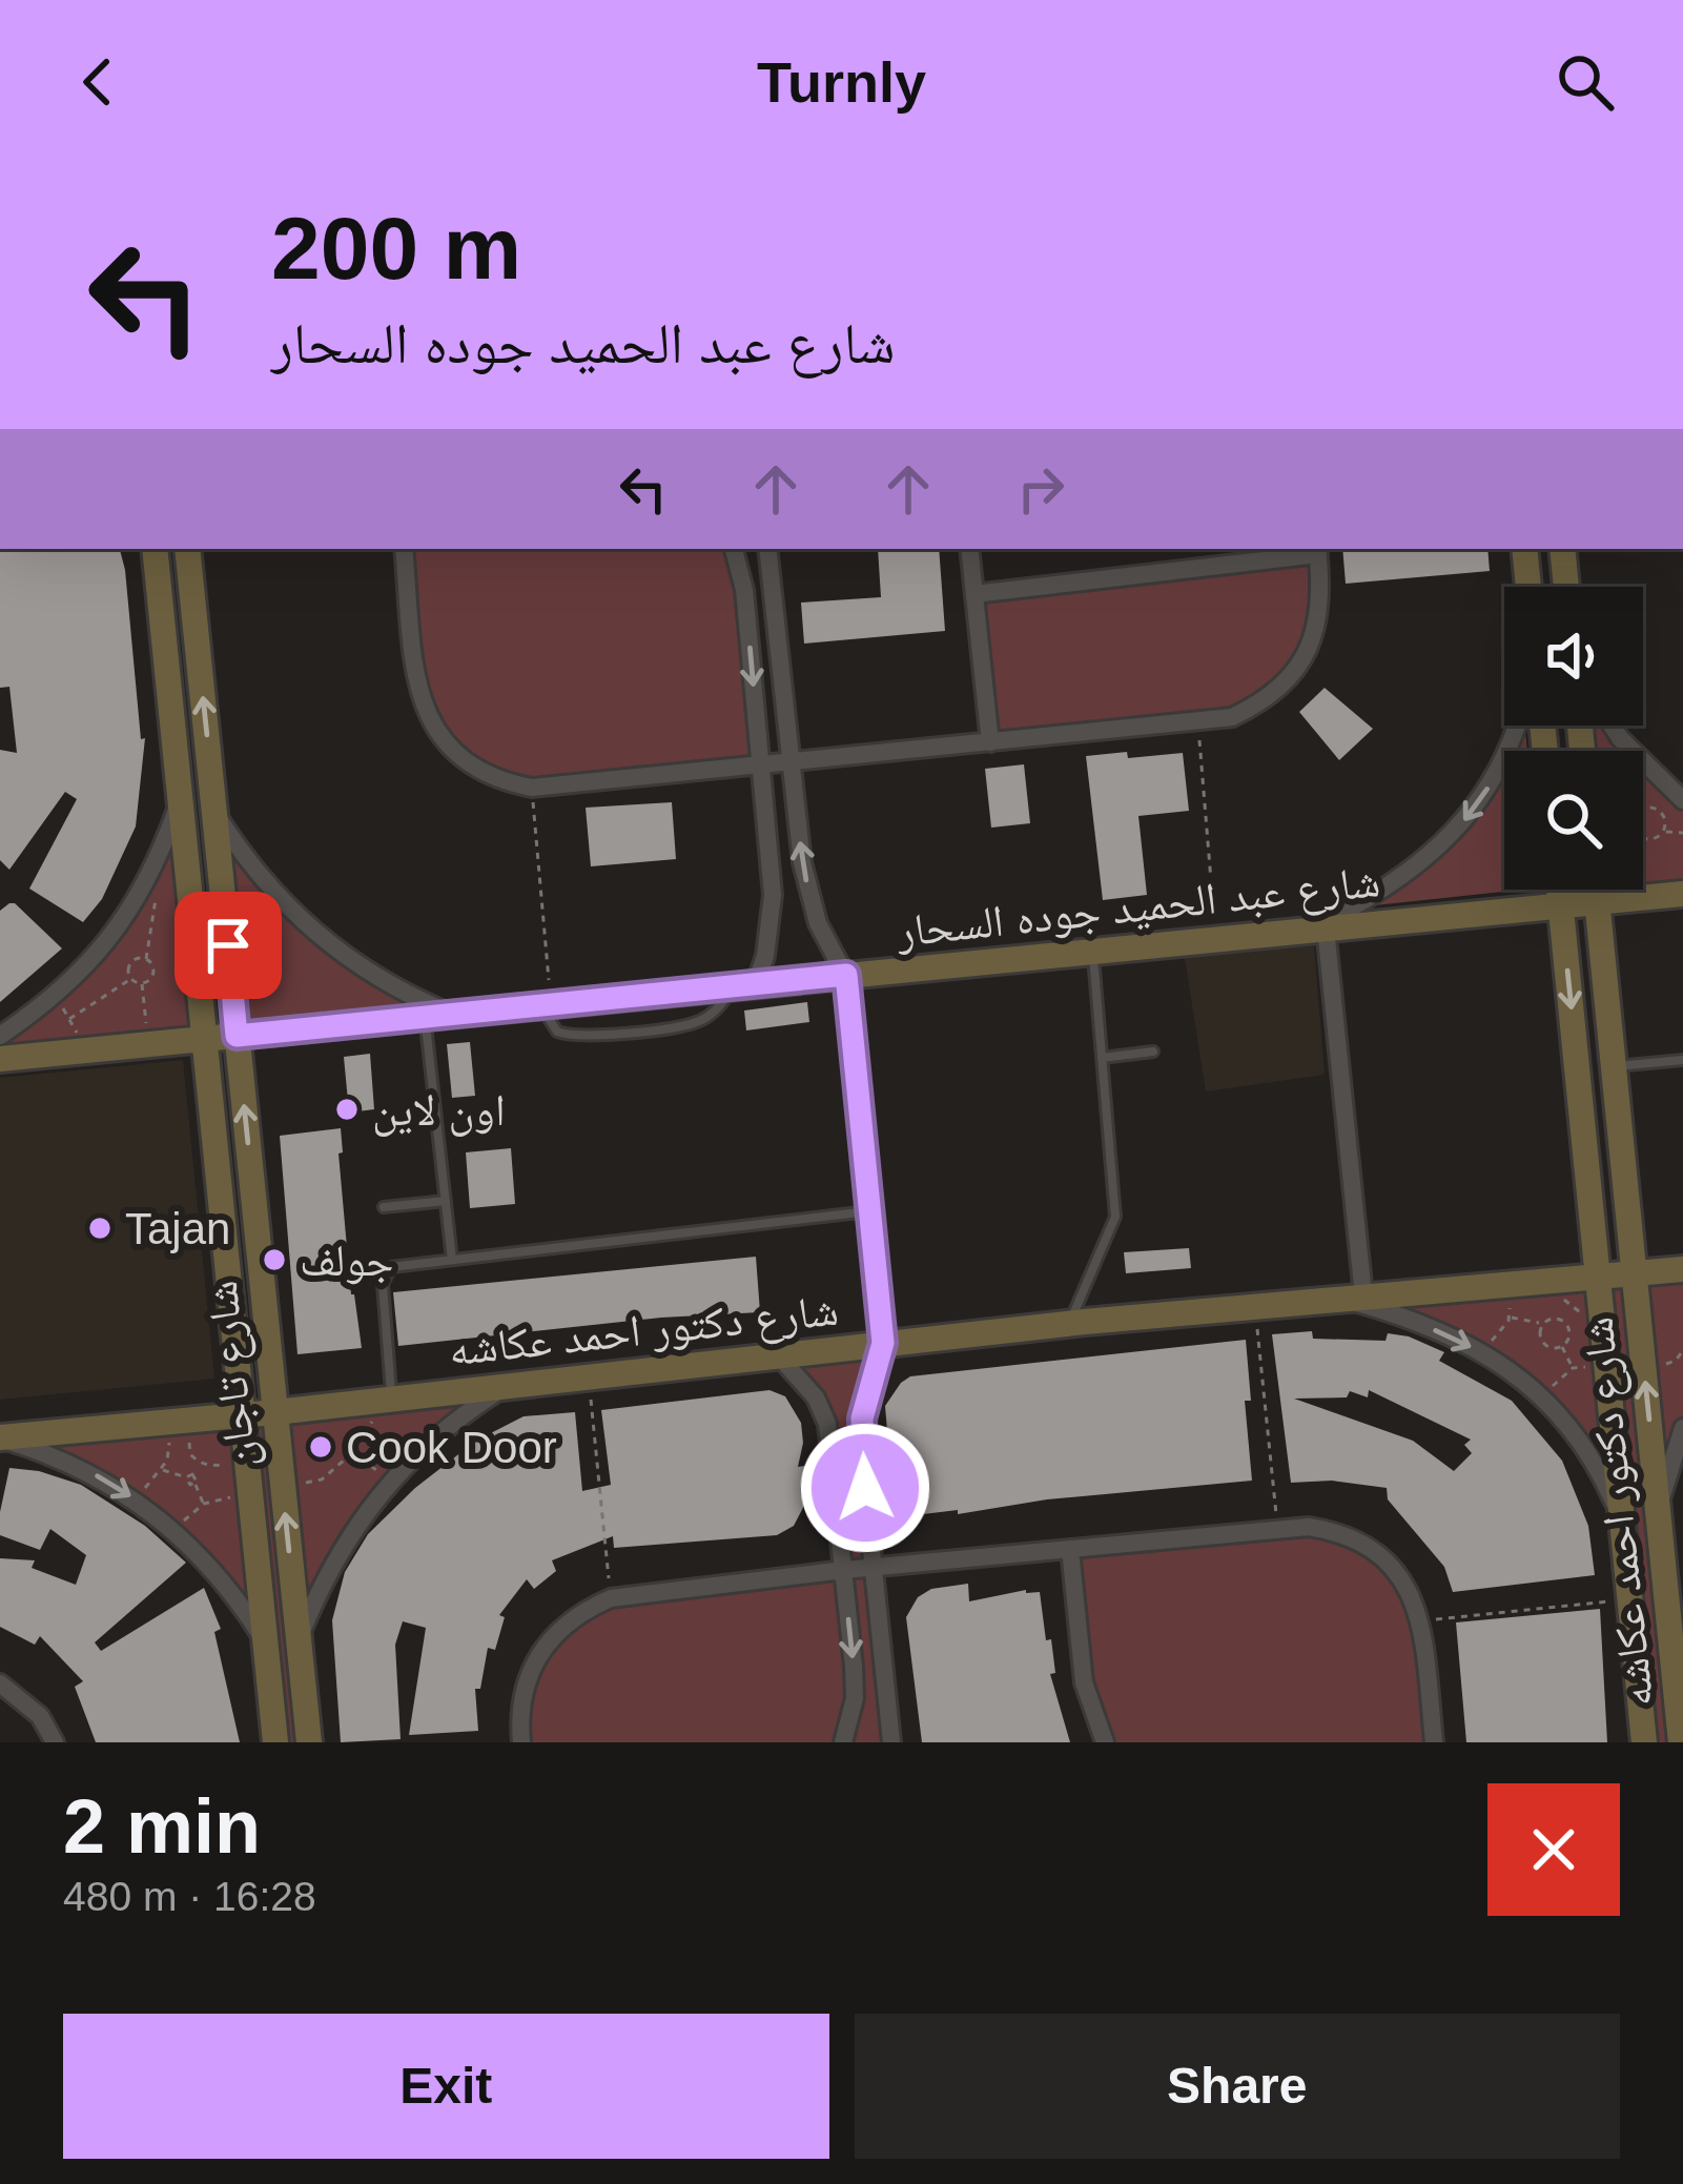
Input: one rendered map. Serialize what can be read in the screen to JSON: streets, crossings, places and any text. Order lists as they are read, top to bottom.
{
  "streets": {
    "street": ["شارع عبد الحميد جوده السحار", "شارع دكتور احمد عكاشه", "شارع تاجان"]
  },
  "crossings": [
    ["شارع عبد الحميد جوده السحار", "شارع دكتور احمد عكاشه"],
    ["شارع عبد الحميد جوده السحار", "شارع تاجان"],
    ["شارع دكتور احمد عكاشه", "شارع تاجان"]
  ],
  "places": [
    "اون لاين",
    "Tajan",
    "جولف",
    "Cook Door"
  ],
  "page": {
    "header": "Turnly",
    "turn": ["200 m", "شارع عبد الحميد جوده السحار"],
    "heading": ["2 min", "480 m · 16:28"],
    "buttons": ["Exit", "Share"]
  }
}
